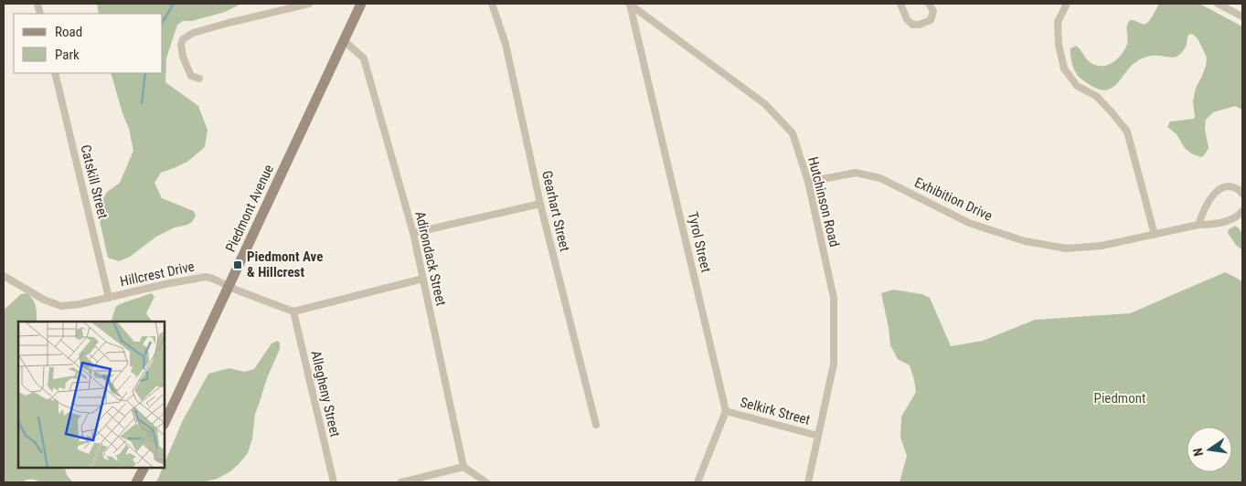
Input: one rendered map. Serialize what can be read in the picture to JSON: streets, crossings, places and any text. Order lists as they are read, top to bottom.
{
  "streets": {
    "main road": ["Piedmont Avenue"],
    "street": [
      "Catskill Street",
      "Exhibition Drive",
      "Hutchinson Road",
      "Gearhart Street",
      "Tyrol Street",
      "Adirondack Street",
      "Hillcrest Drive",
      "Allegheny Street",
      "Selkirk Street"
    ]
  },
  "crossings": [
    ["Catskill Street", "Hillcrest Drive"],
    ["Exhibition Drive", "Hutchinson Road"],
    ["Hutchinson Road", "Tyrol Street"],
    ["Hutchinson Road", "Selkirk Street"],
    ["Piedmont Avenue", "Adirondack Street"],
    ["Piedmont Avenue", "Hillcrest Drive"],
    ["Tyrol Street", "Selkirk Street"],
    ["Hillcrest Drive", "Allegheny Street"]
  ],
  "parks": ["Piedmont"],
  "places": {
    "transit": ["Piedmont Ave & Hillcrest"]
  },
  "legend": ["Road", "Park"],
  "north": "left"
}
